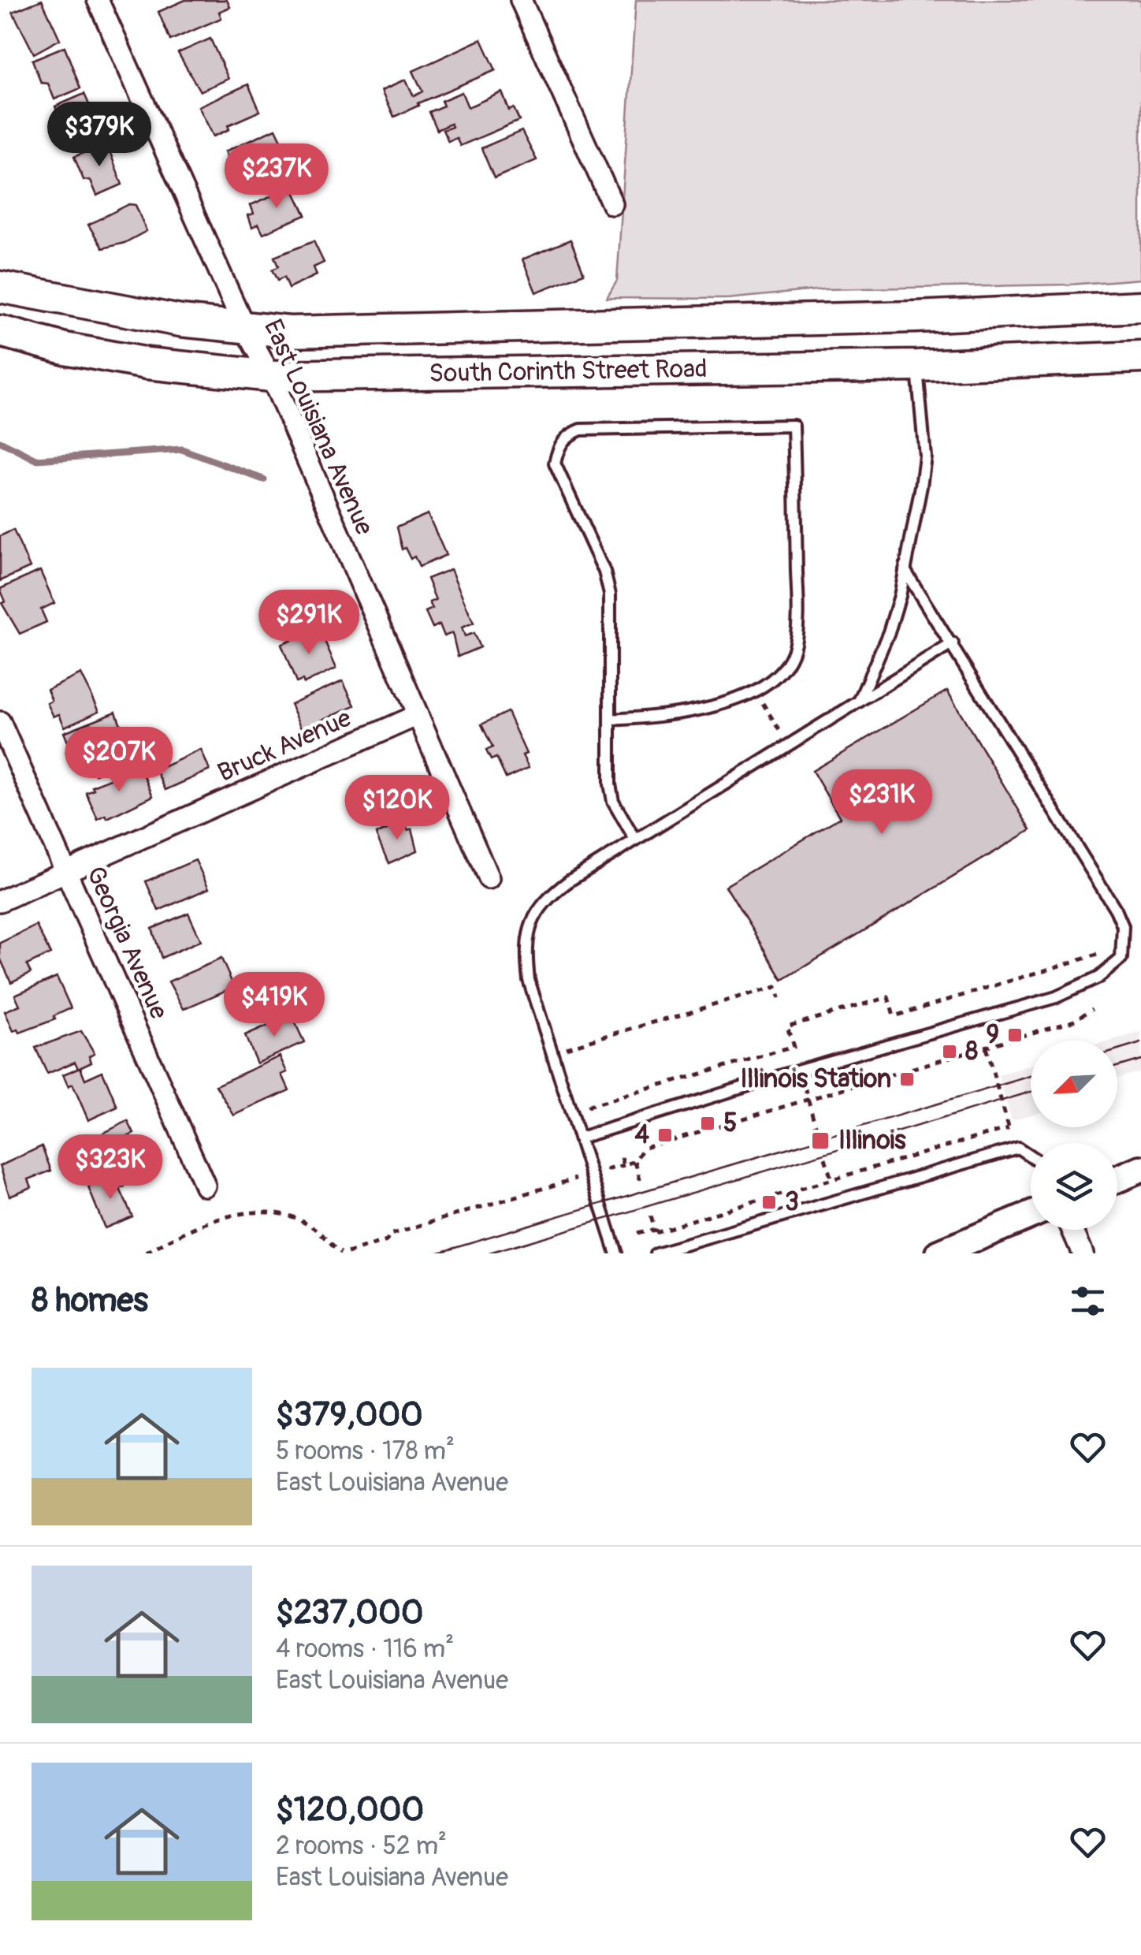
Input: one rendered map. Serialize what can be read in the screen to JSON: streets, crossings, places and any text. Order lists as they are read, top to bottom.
{
  "streets": {
    "main road": ["South Corinth Street Road"],
    "street": ["East Louisiana Avenue", "Bruck Avenue", "Georgia Avenue"]
  },
  "crossings": [
    ["South Corinth Street Road", "East Louisiana Avenue"],
    ["East Louisiana Avenue", "Bruck Avenue"],
    ["Bruck Avenue", "Georgia Avenue"]
  ],
  "places": {
    "transit": [
      "9",
      "8",
      "Illinois Station",
      "5",
      "4",
      "Illinois",
      "3"
    ]
  },
  "north": "bottom left",
  "page": {
    "price": [
      "$379K",
      "$237K",
      "$291K",
      "$207K",
      "$231K",
      "$120K",
      "$419K",
      "$323K"
    ],
    "heading": "8 homes",
    "list": [
      {
        "name": "$379,000",
        "note": "5 rooms · 178 m² · East Louisiana Avenue"
      },
      {
        "name": "$237,000",
        "note": "4 rooms · 116 m² · East Louisiana Avenue"
      },
      {
        "name": "$120,000",
        "note": "2 rooms · 52 m² · East Louisiana Avenue"
      }
    ]
  }
}
